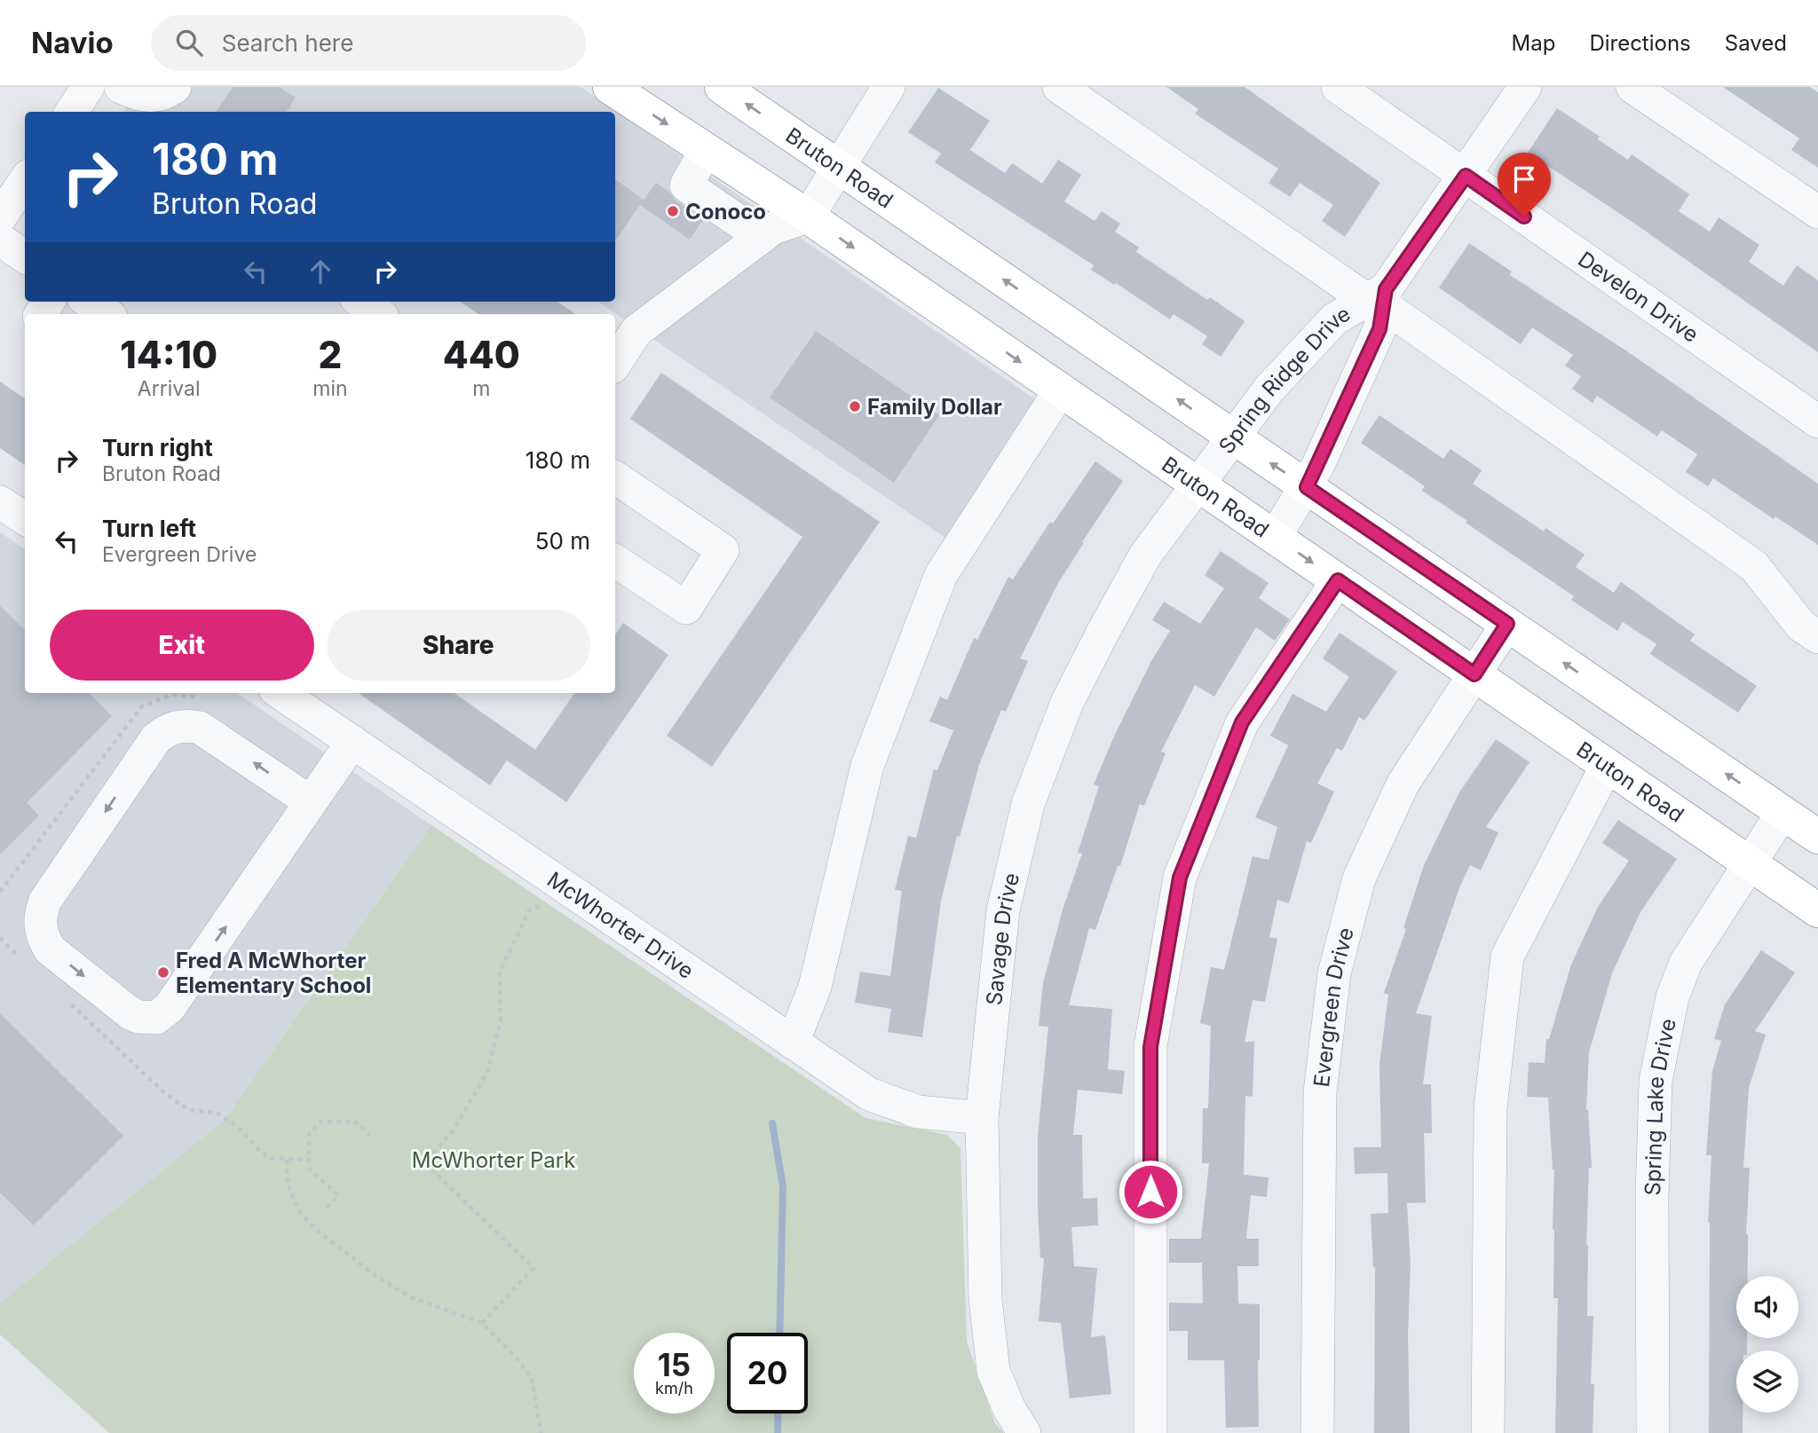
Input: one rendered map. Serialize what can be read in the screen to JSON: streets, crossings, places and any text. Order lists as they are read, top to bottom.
{
  "streets": {
    "main road": ["Bruton Road"],
    "street": [
      "Develon Drive",
      "Spring Ridge Drive",
      "McWhorter Drive",
      "Savage Drive",
      "Evergreen Drive",
      "Spring Lake Drive"
    ]
  },
  "crossings": [
    ["Bruton Road", "Spring Ridge Drive"],
    ["Bruton Road", "Savage Drive"],
    ["Bruton Road", "Evergreen Drive"],
    ["Bruton Road", "Spring Lake Drive"],
    ["Develon Drive", "Spring Ridge Drive"],
    ["Spring Ridge Drive", "Savage Drive"],
    ["McWhorter Drive", "Savage Drive"]
  ],
  "parks": ["McWhorter Park"],
  "places": ["Conoco", "Family Dollar", "Fred A McWhorter Elementary School"],
  "page": {
    "header": "Navio",
    "search": "Search here",
    "nav": ["Map", "Directions", "Saved"],
    "turn": ["180 m", "Bruton Road"],
    "eta": [
      "14:10",
      "Arrival",
      "2",
      "min",
      "440",
      "m"
    ],
    "list": [
      {
        "name": "Turn right",
        "note": "Bruton Road",
        "value": "180 m"
      },
      {
        "name": "Turn left",
        "note": "Evergreen Drive",
        "value": "50 m"
      }
    ],
    "buttons": ["Exit", "Share"],
    "speed": "15 km/h",
    "limit": "20"
  }
}
